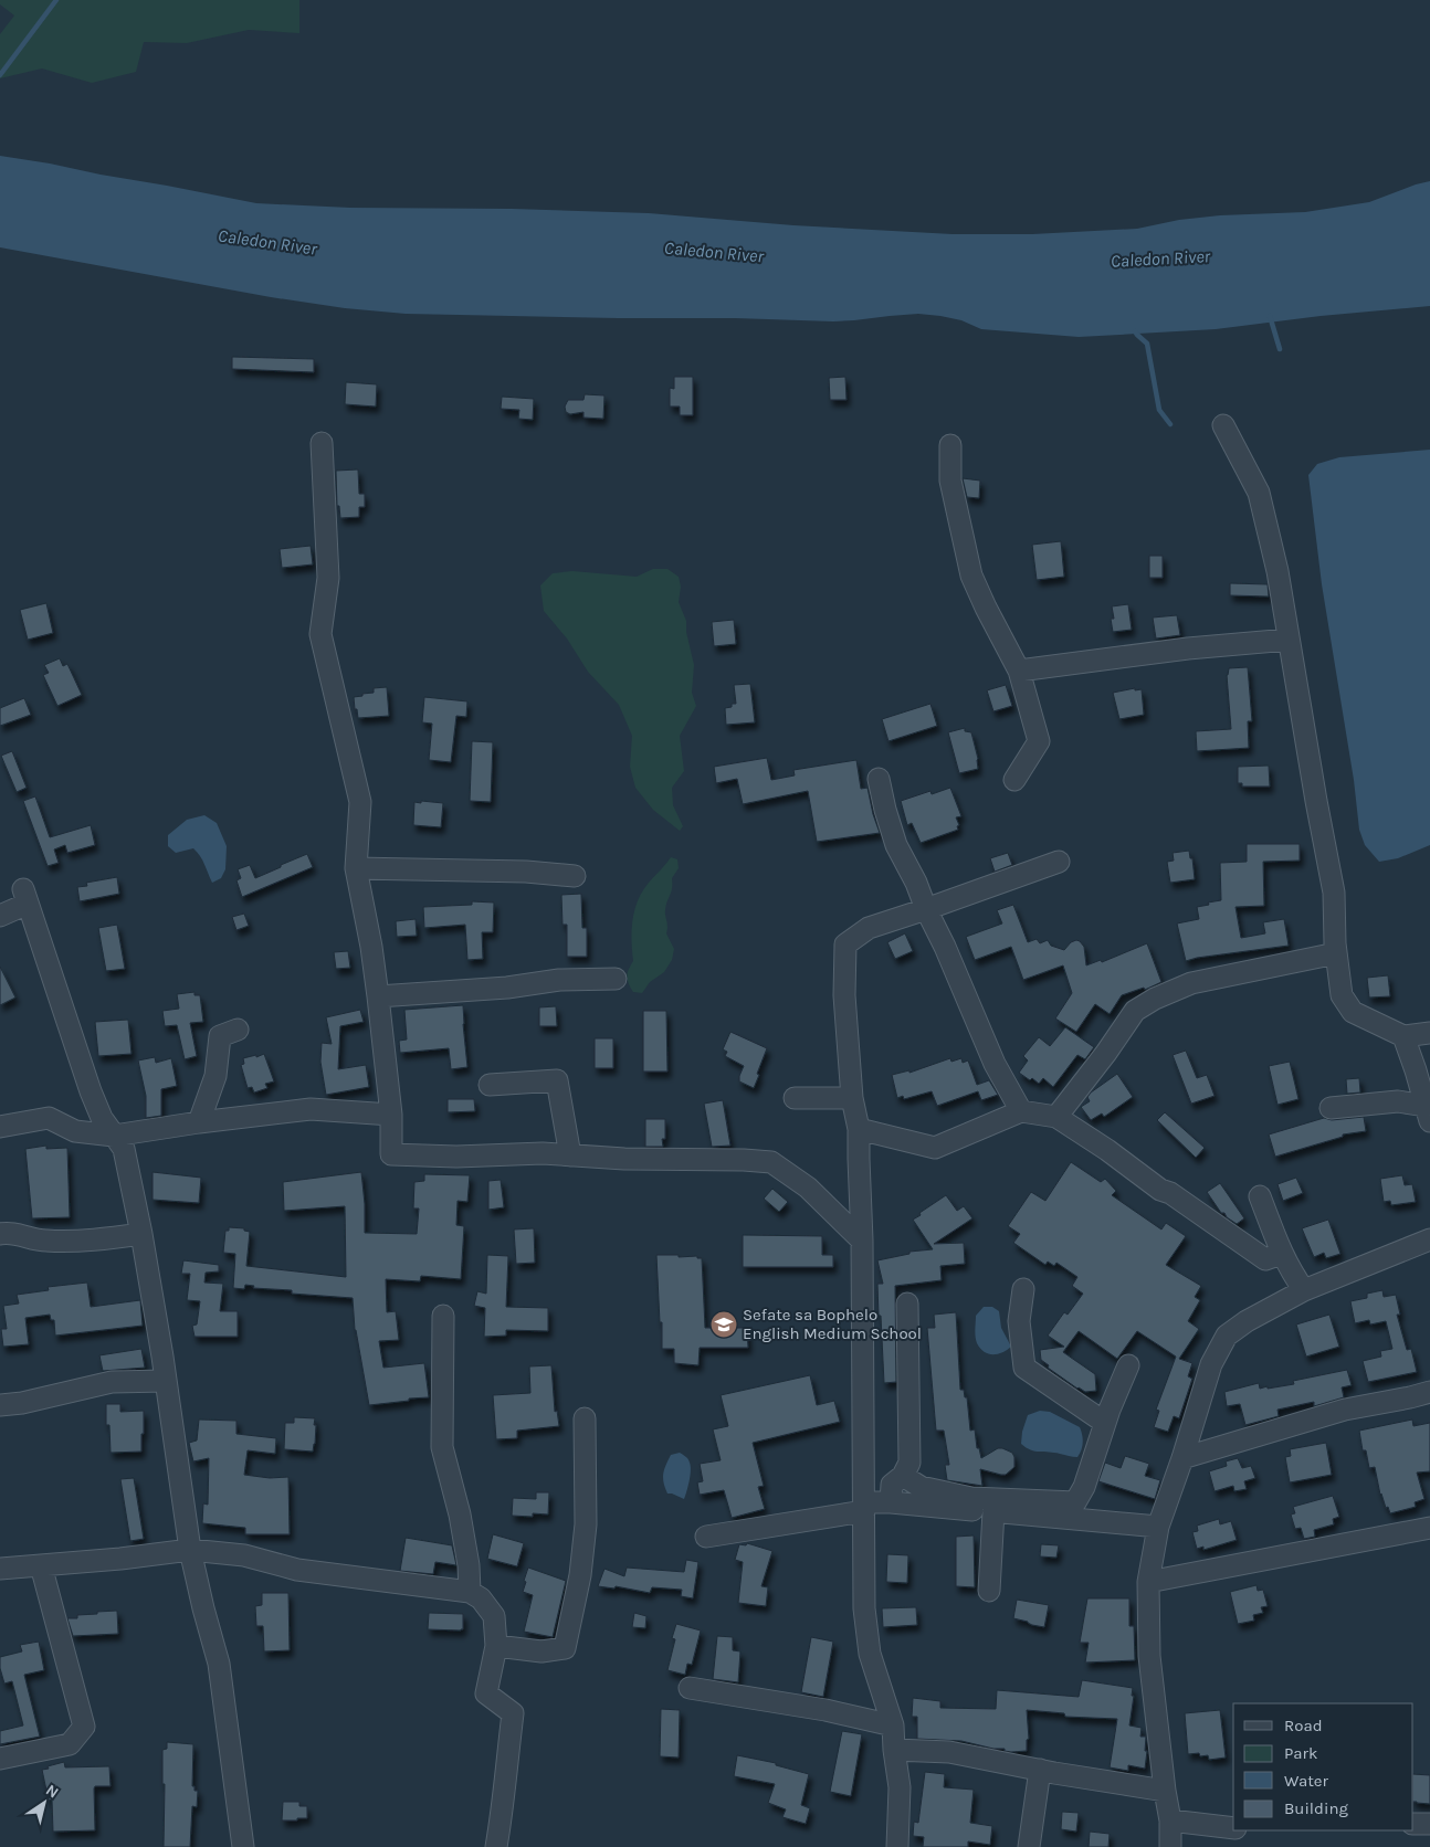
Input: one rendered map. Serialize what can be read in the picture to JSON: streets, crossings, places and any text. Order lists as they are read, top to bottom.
{
  "water": ["Caledon River"],
  "places": {
    "school or university": ["Sefate sa Bophelo English Medium School"]
  },
  "legend": [
    "Road",
    "Park",
    "Water",
    "Building"
  ],
  "north": "top right"
}
